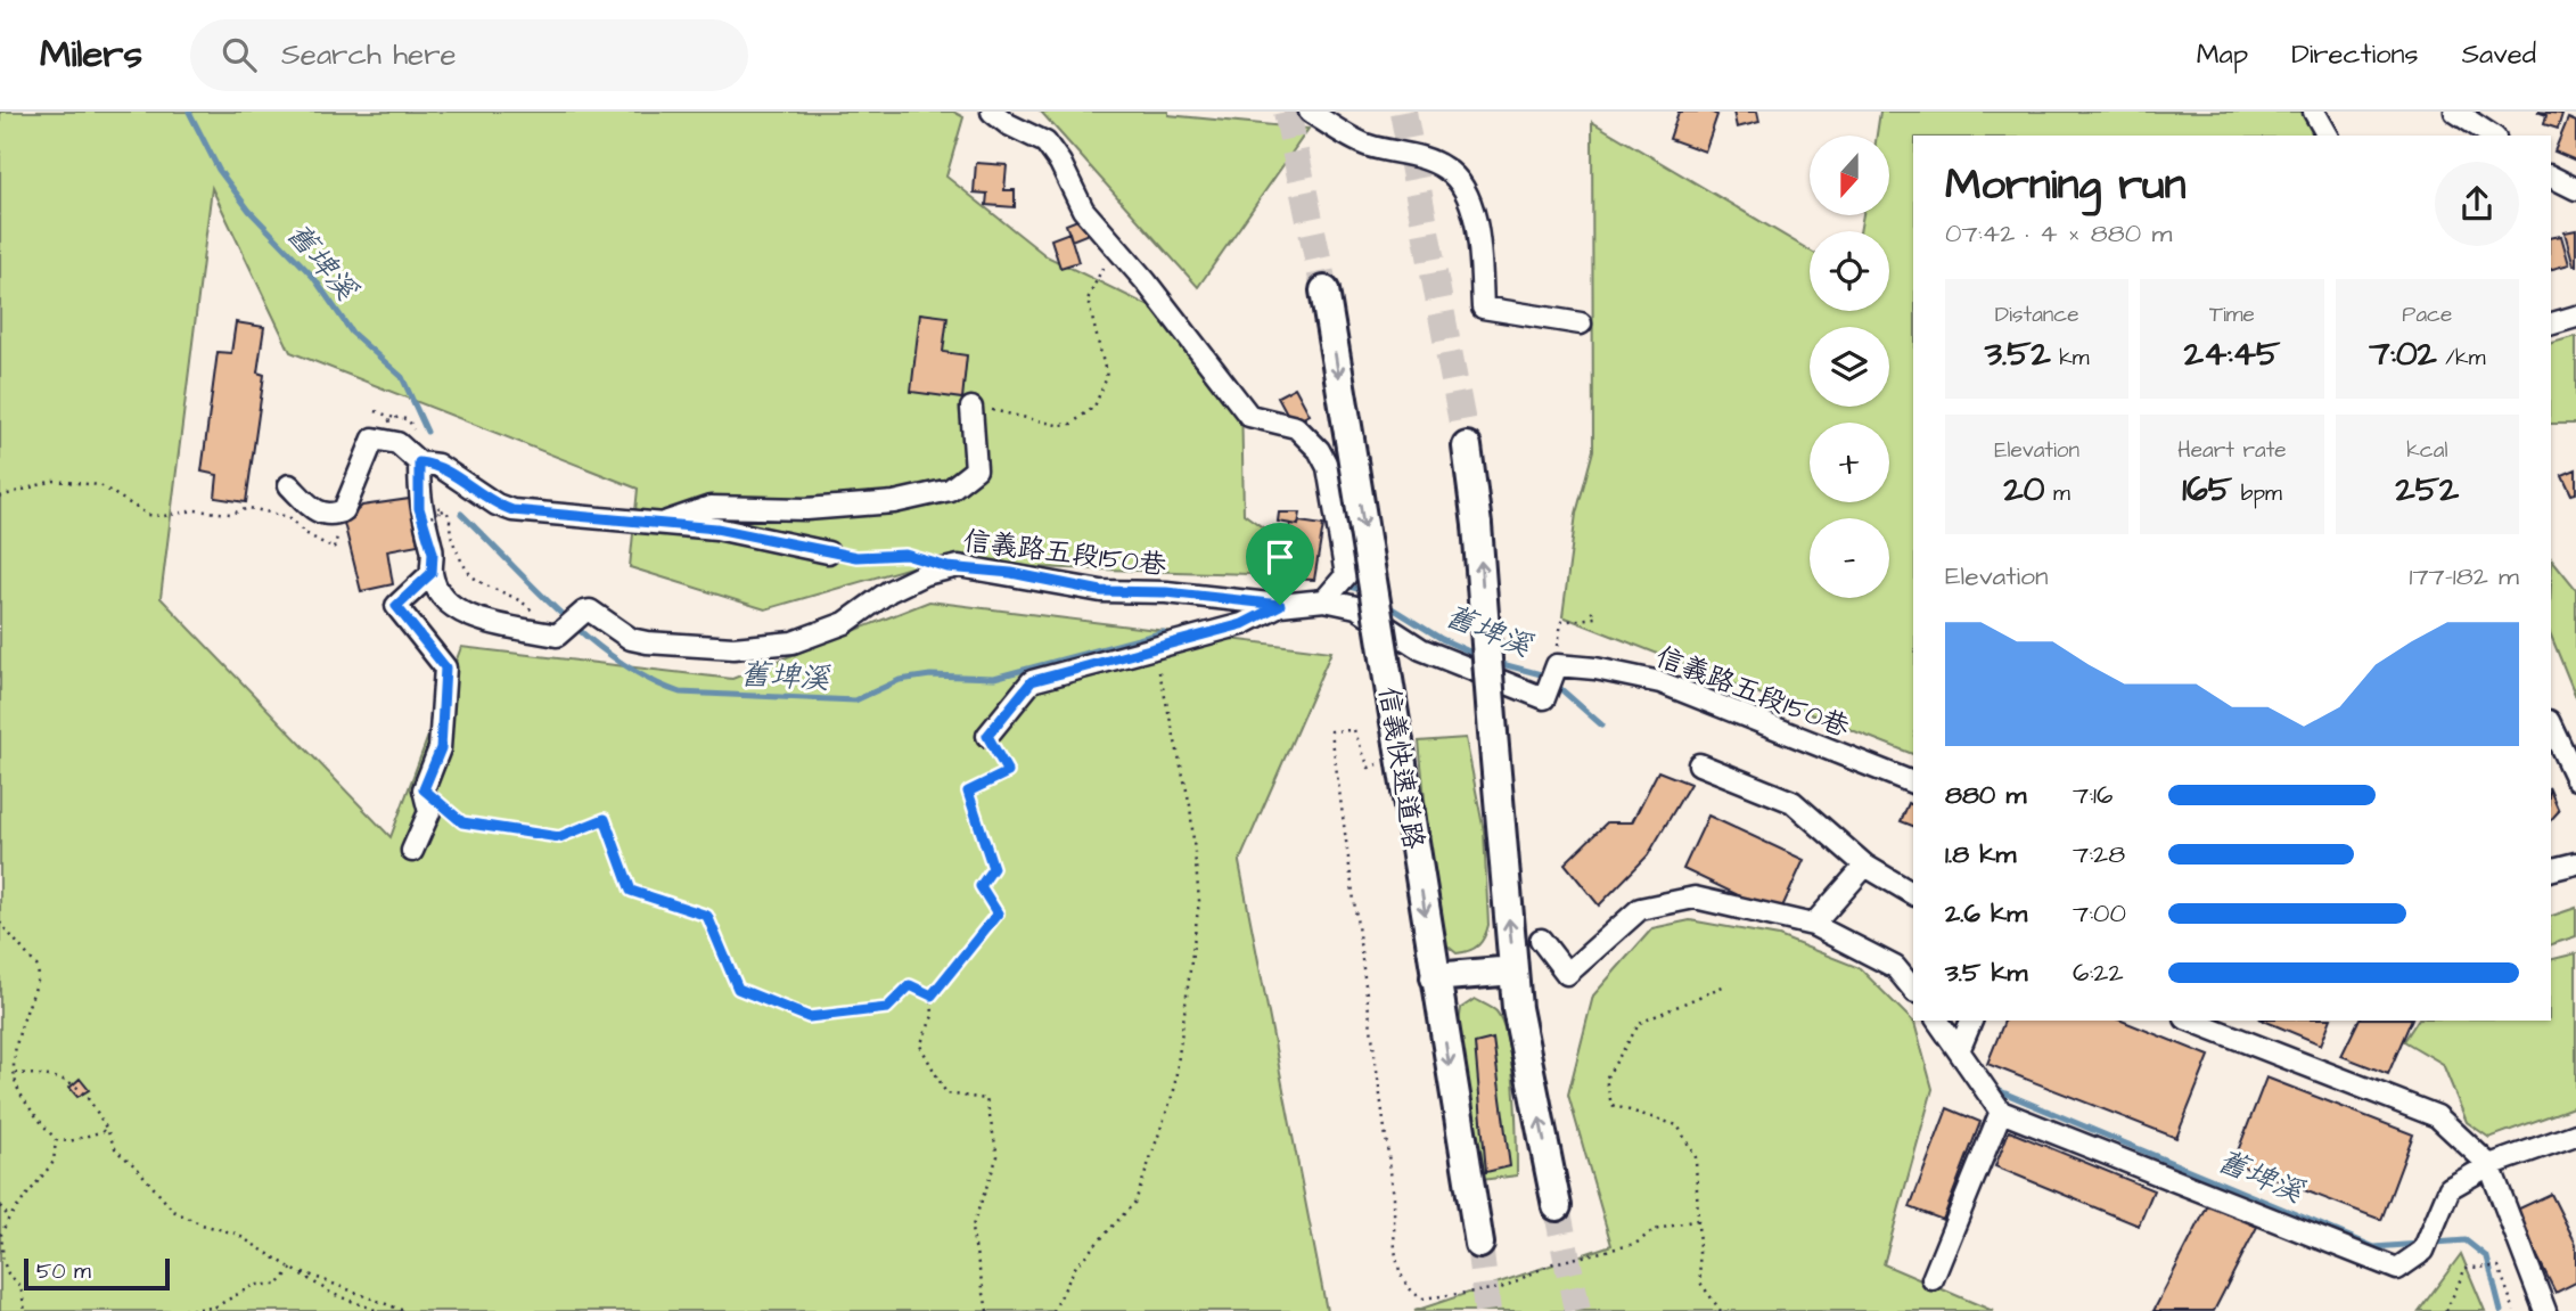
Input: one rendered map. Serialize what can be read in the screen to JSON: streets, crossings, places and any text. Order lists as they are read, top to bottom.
{
  "streets": {
    "highway": ["信義快速道路"],
    "street": ["信義路五段150巷"]
  },
  "water": ["舊埤溪"],
  "scale_bar": "50 m",
  "north": "bottom",
  "page": {
    "header": "Milers",
    "search": "Search here",
    "nav": ["Map", "Directions", "Saved"],
    "map_buttons": ["+", "−"],
    "heading": ["Morning run", "07:42 · 4 × 880 m"],
    "stats": [
      ["Distance", "3.52 km"],
      ["Time", "24:45"],
      ["Pace", "7:02 /km"],
      ["Elevation", "20 m"],
      ["Heart rate", "165 bpm"],
      ["kcal", "252"]
    ],
    "chart": ["Elevation", "177–182 m"],
    "list": [
      {
        "name": "880 m",
        "note": "7:16"
      },
      {
        "name": "1.8 km",
        "note": "7:28"
      },
      {
        "name": "2.6 km",
        "note": "7:00"
      },
      {
        "name": "3.5 km",
        "note": "6:22"
      }
    ],
    "scale": "50 m"
  }
}
